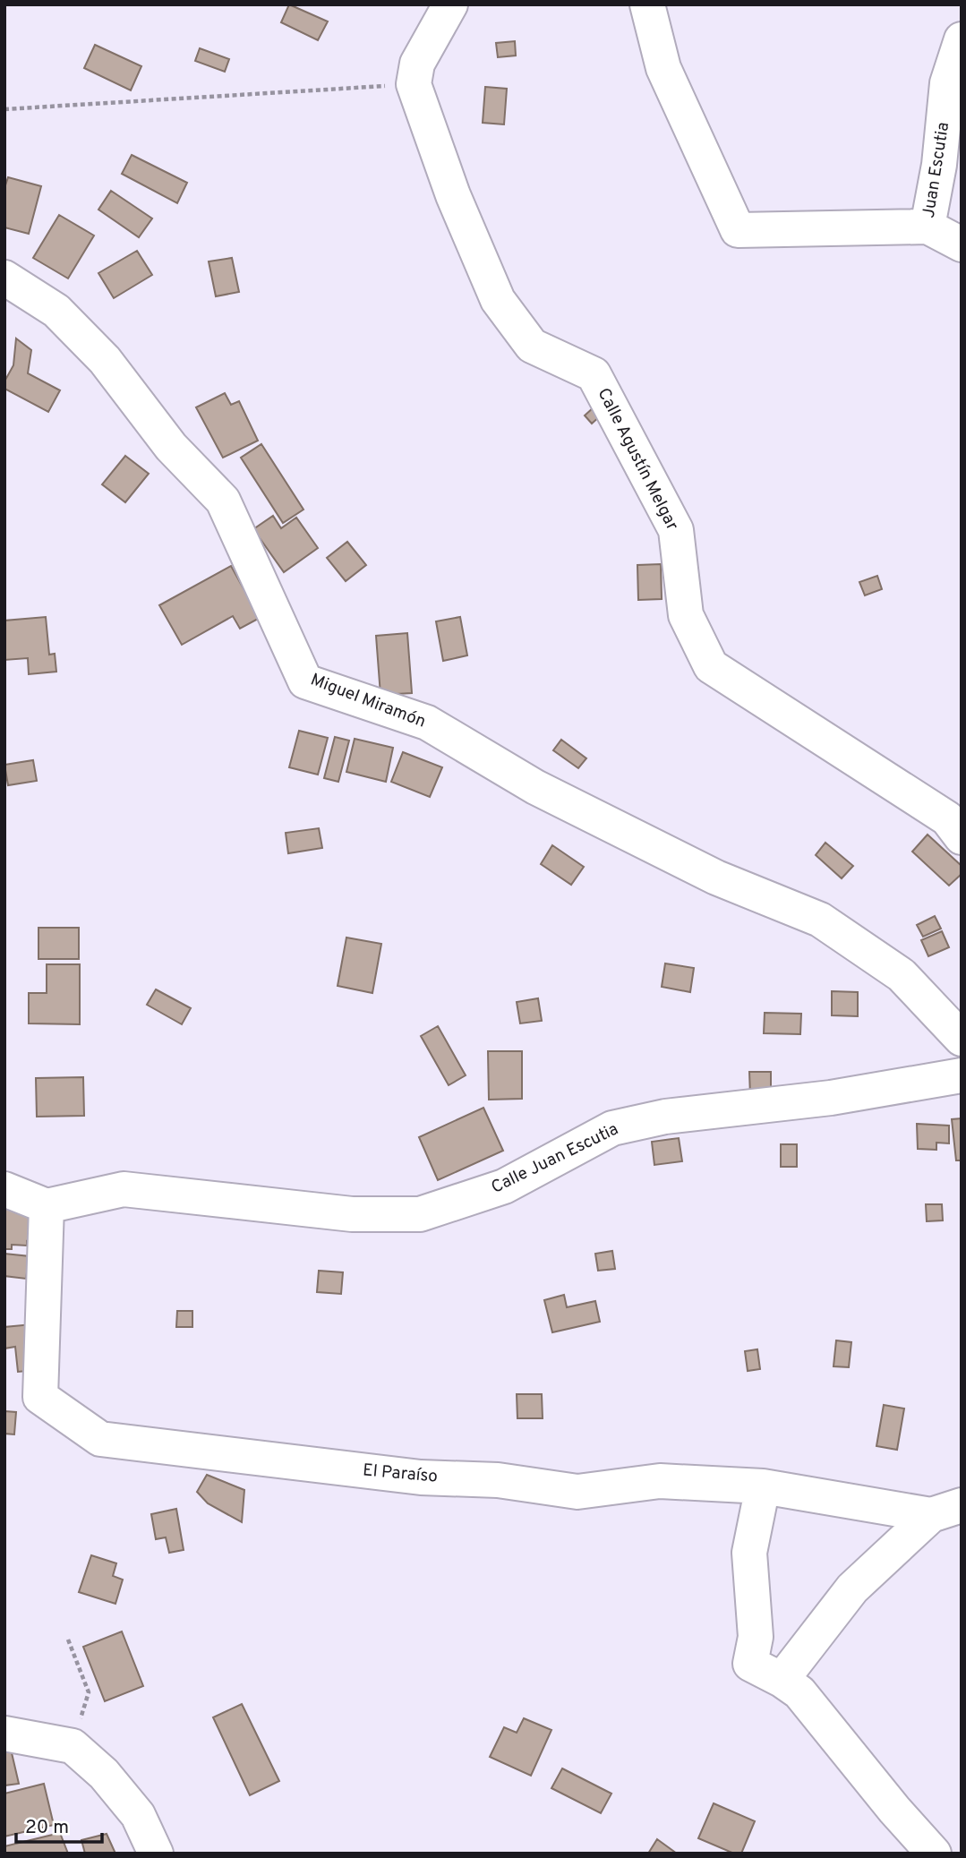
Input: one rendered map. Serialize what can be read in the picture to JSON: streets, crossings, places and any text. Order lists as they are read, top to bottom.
{
  "streets": {
    "street": [
      "Juan Escutia",
      "Calle Agustín Melgar",
      "Miguel Miramón",
      "Calle Juan Escutia",
      "El Paraíso"
    ]
  },
  "crossings": [
    ["Calle Juan Escutia", "El Paraíso"]
  ],
  "scale_bar": "20 m"
}
